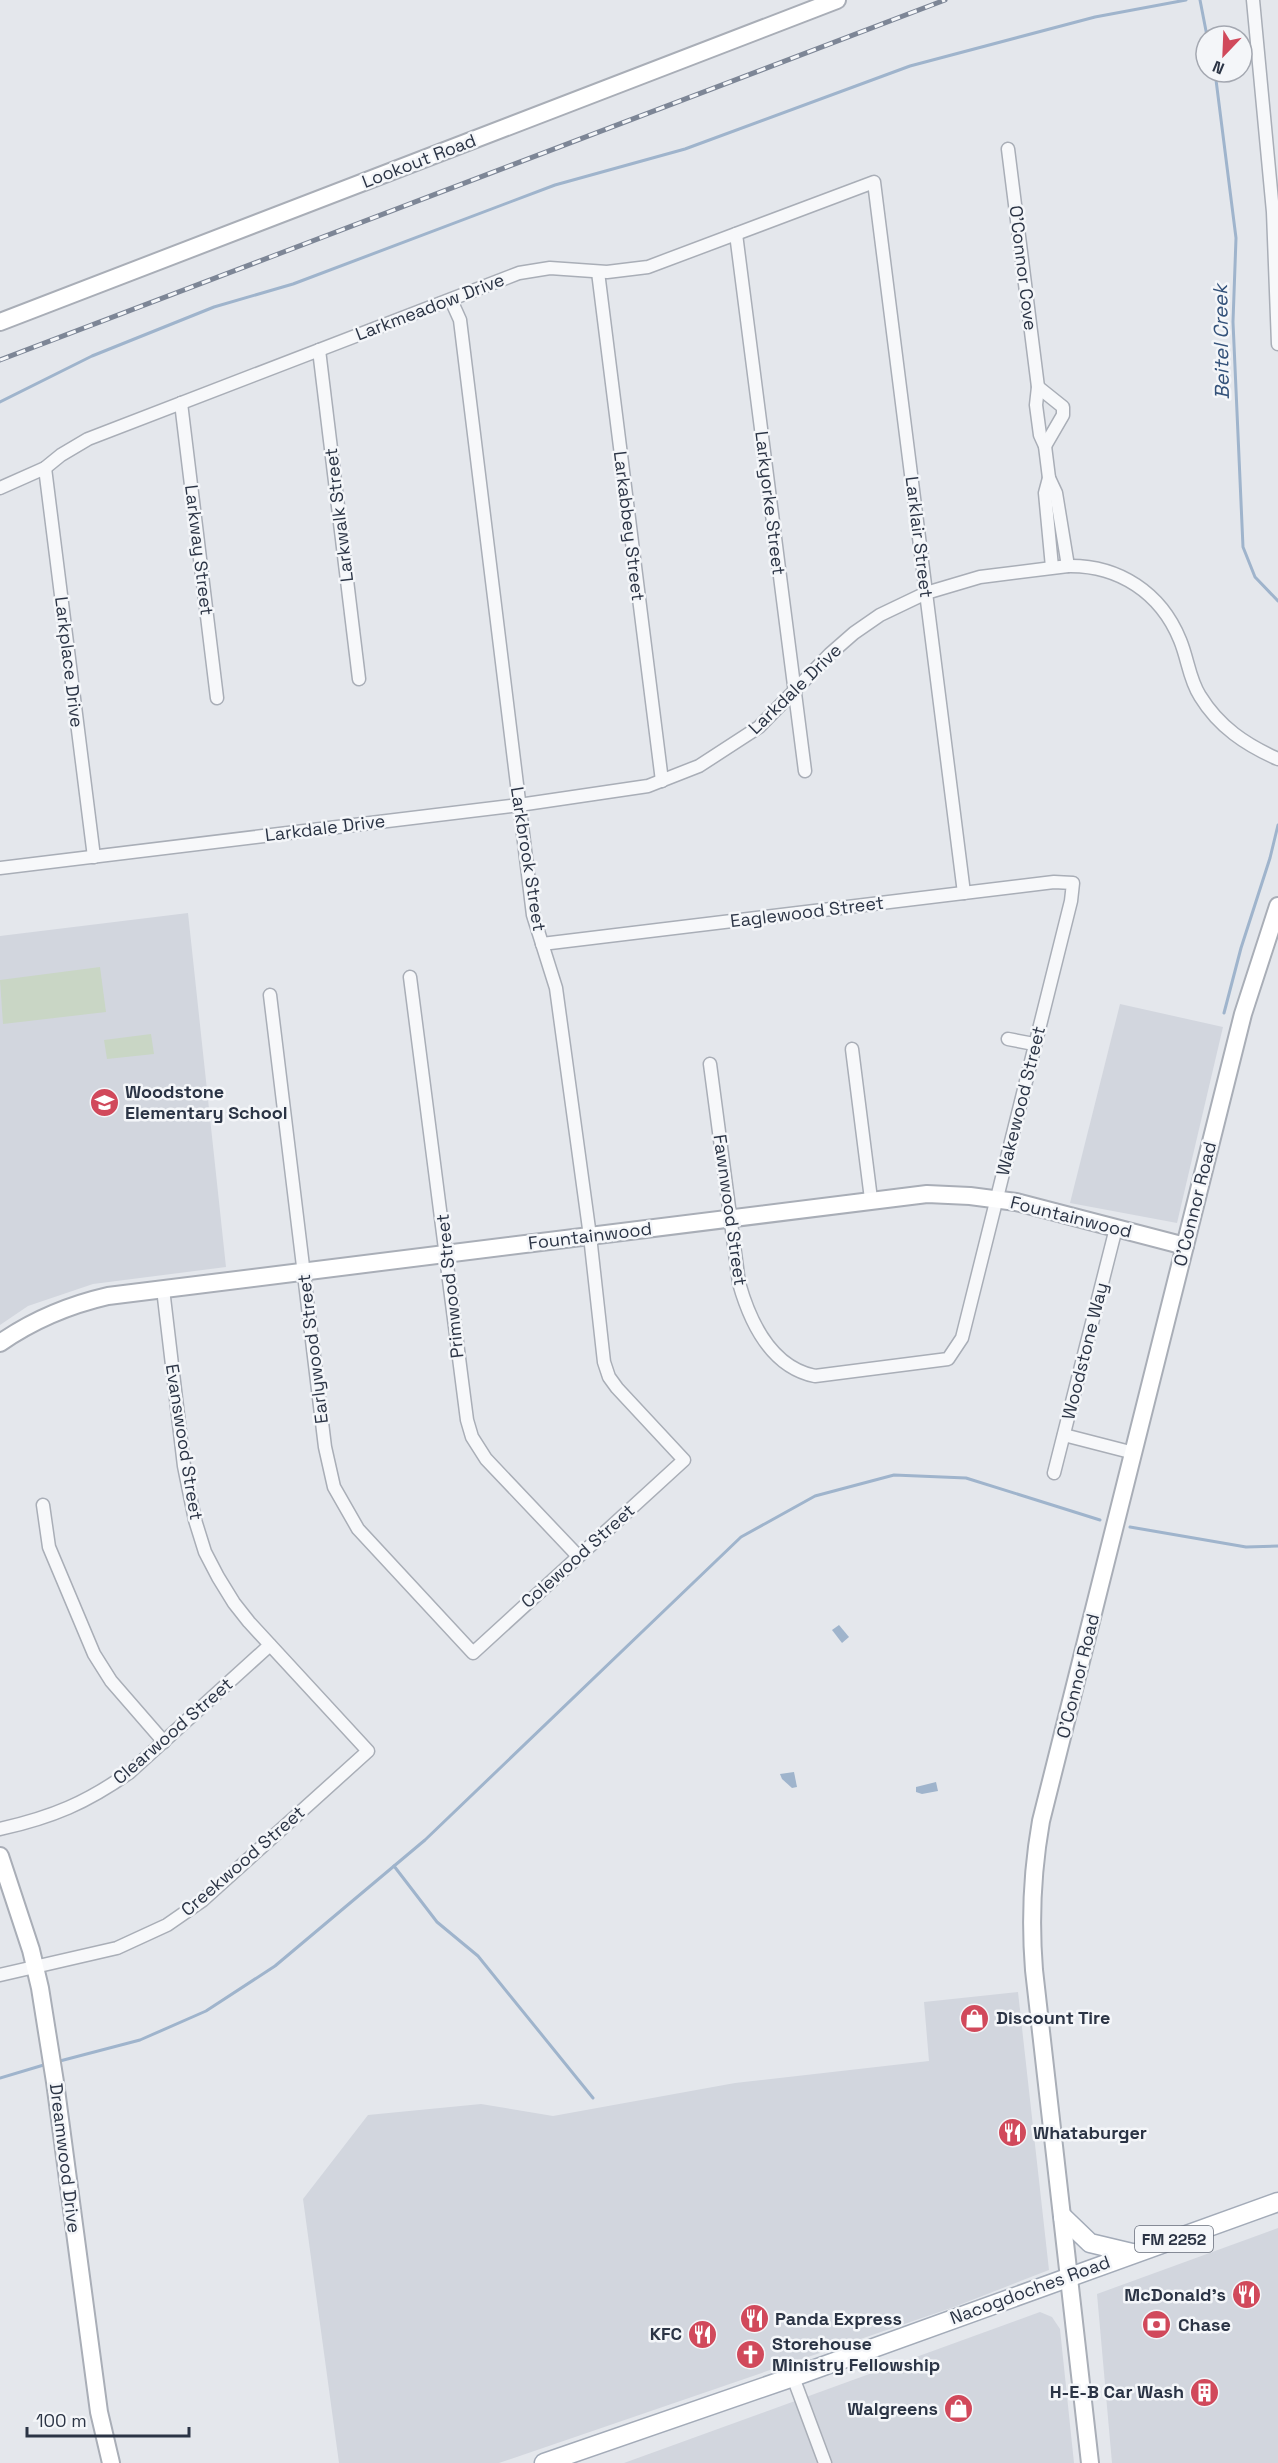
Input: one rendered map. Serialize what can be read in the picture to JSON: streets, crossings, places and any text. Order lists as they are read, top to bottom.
{
  "streets": {
    "main road": ["FM 2252", "Nacogdoches Road"],
    "street": [
      "Lookout Road",
      "O'Connor Cove",
      "Larkmeadow Drive",
      "Larkyorke Street",
      "Larkwalk Street",
      "Larkabbey Street",
      "Larklair Street",
      "Larkway Street",
      "Larkplace Drive",
      "Larkdale Drive",
      "Larkbrook Street",
      "Eaglewood Street",
      "Wakewood Street",
      "O'Connor Road",
      "Fawnwood Street",
      "Fountainwood",
      "Primwood Street",
      "Earlywood Street",
      "Woodstone Way",
      "Evanswood Street",
      "Colewood Street",
      "Clearwood Street",
      "Creekwood Street",
      "Dreamwood Drive"
    ]
  },
  "crossings": [
    ["O'Connor Cove", "Larkdale Drive"],
    ["Larkmeadow Drive", "Larkyorke Street"],
    ["Larkmeadow Drive", "Larkwalk Street"],
    ["Larkmeadow Drive", "Larkabbey Street"],
    ["Larkmeadow Drive", "Larklair Street"],
    ["Larkmeadow Drive", "Larkway Street"],
    ["Larkmeadow Drive", "Larkplace Drive"],
    ["Larkmeadow Drive", "Larkbrook Street"],
    ["Larkyorke Street", "Larkdale Drive"],
    ["Larkabbey Street", "Larkdale Drive"],
    ["Larklair Street", "Larkdale Drive"],
    ["Larklair Street", "Eaglewood Street"],
    ["Larkplace Drive", "Larkdale Drive"],
    ["Larkdale Drive", "Larkbrook Street"],
    ["Larkbrook Street", "Eaglewood Street"],
    ["Larkbrook Street", "Fountainwood"],
    ["Larkbrook Street", "Colewood Street"],
    ["Eaglewood Street", "Wakewood Street"],
    ["Wakewood Street", "Fawnwood Street"],
    ["Wakewood Street", "Fountainwood"],
    ["O'Connor Road", "Fountainwood"],
    ["O'Connor Road", "Nacogdoches Road"],
    ["Fawnwood Street", "Fountainwood"],
    ["Fountainwood", "Primwood Street"],
    ["Fountainwood", "Earlywood Street"],
    ["Fountainwood", "Woodstone Way"],
    ["Fountainwood", "Evanswood Street"],
    ["Primwood Street", "Colewood Street"],
    ["Earlywood Street", "Colewood Street"],
    ["Evanswood Street", "Clearwood Street"],
    ["Evanswood Street", "Creekwood Street"],
    ["Creekwood Street", "Dreamwood Drive"]
  ],
  "water": ["Beitel Creek"],
  "places": {
    "school or university": ["Woodstone Elementary School"],
    "shop": ["Discount Tire", "Walgreens"],
    "restaurant": [
      "Whataburger",
      "McDonald's",
      "Panda Express",
      "KFC"
    ],
    "bank": ["Chase"],
    "church": ["Storehouse Ministry Fellowship"],
    "building": ["H-E-B Car Wash"]
  },
  "scale_bar": "100 m",
  "north": "bottom left"
}
